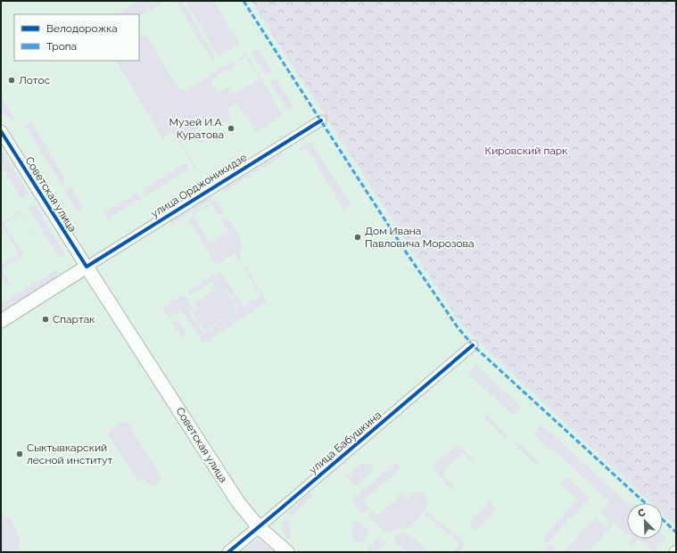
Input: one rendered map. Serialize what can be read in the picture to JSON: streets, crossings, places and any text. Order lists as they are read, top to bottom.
{
  "streets": {
    "main road": ["улица Орджоникидзе", "Советская улица"],
    "street": ["улица Бабушкина"]
  },
  "crossings": [
    ["улица Орджоникидзе", "Советская улица"],
    ["Советская улица", "улица Бабушкина"]
  ],
  "parks": ["Кировский парк"],
  "places": [
    "Лотос",
    "Музей И.А. Куратова",
    "Дом Ивана Павловича Морозова",
    "Спартак",
    "Сыктывкарский лесной институт"
  ],
  "legend": ["Велодорожка", "Тропа"],
  "north": "top left"
}
